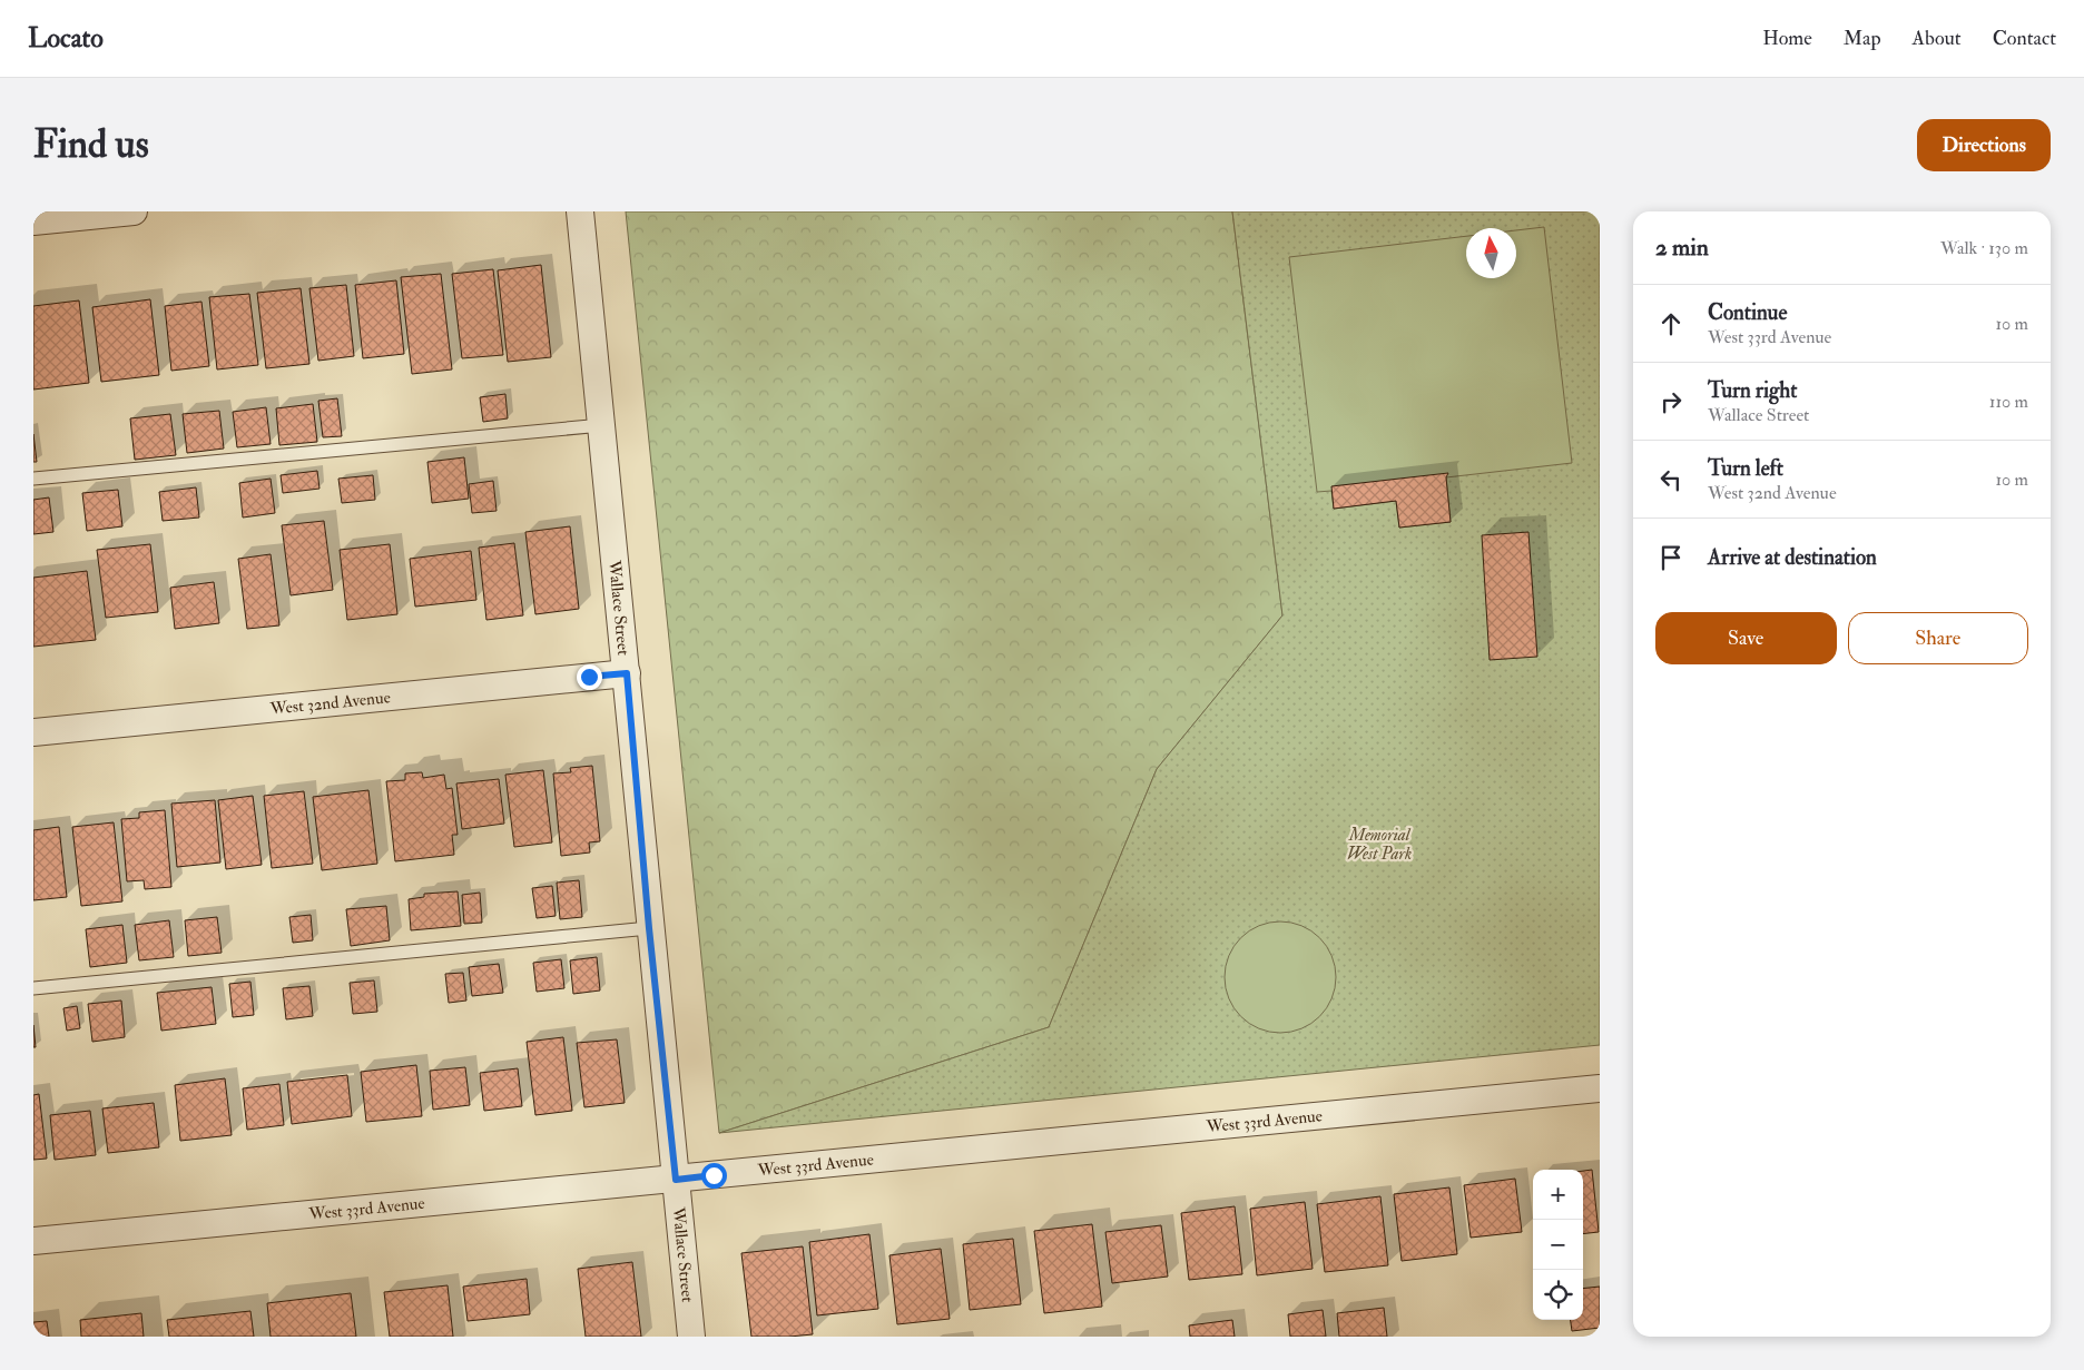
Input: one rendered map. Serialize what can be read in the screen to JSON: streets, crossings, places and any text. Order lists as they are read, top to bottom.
{
  "streets": {
    "street": ["Wallace Street", "West 32nd Avenue", "West 33rd Avenue"]
  },
  "crossings": [
    ["Wallace Street", "West 32nd Avenue"],
    ["Wallace Street", "West 33rd Avenue"]
  ],
  "parks": ["Memorial West Park"],
  "north": "top",
  "page": {
    "header": "Locato",
    "nav": [
      "Home",
      "Map",
      "About",
      "Contact"
    ],
    "buttons": [
      "Directions",
      ["Save", "Share"]
    ],
    "title": "Find us",
    "heading": ["2 min", "Walk · 130 m"],
    "list": [
      ["Continue", "West 33rd Avenue", "10 m"],
      ["Turn right", "Wallace Street", "110 m"],
      ["Turn left", "West 32nd Avenue", "10 m"],
      "Arrive at destination"
    ],
    "map_buttons": ["+", "−"]
  }
}
